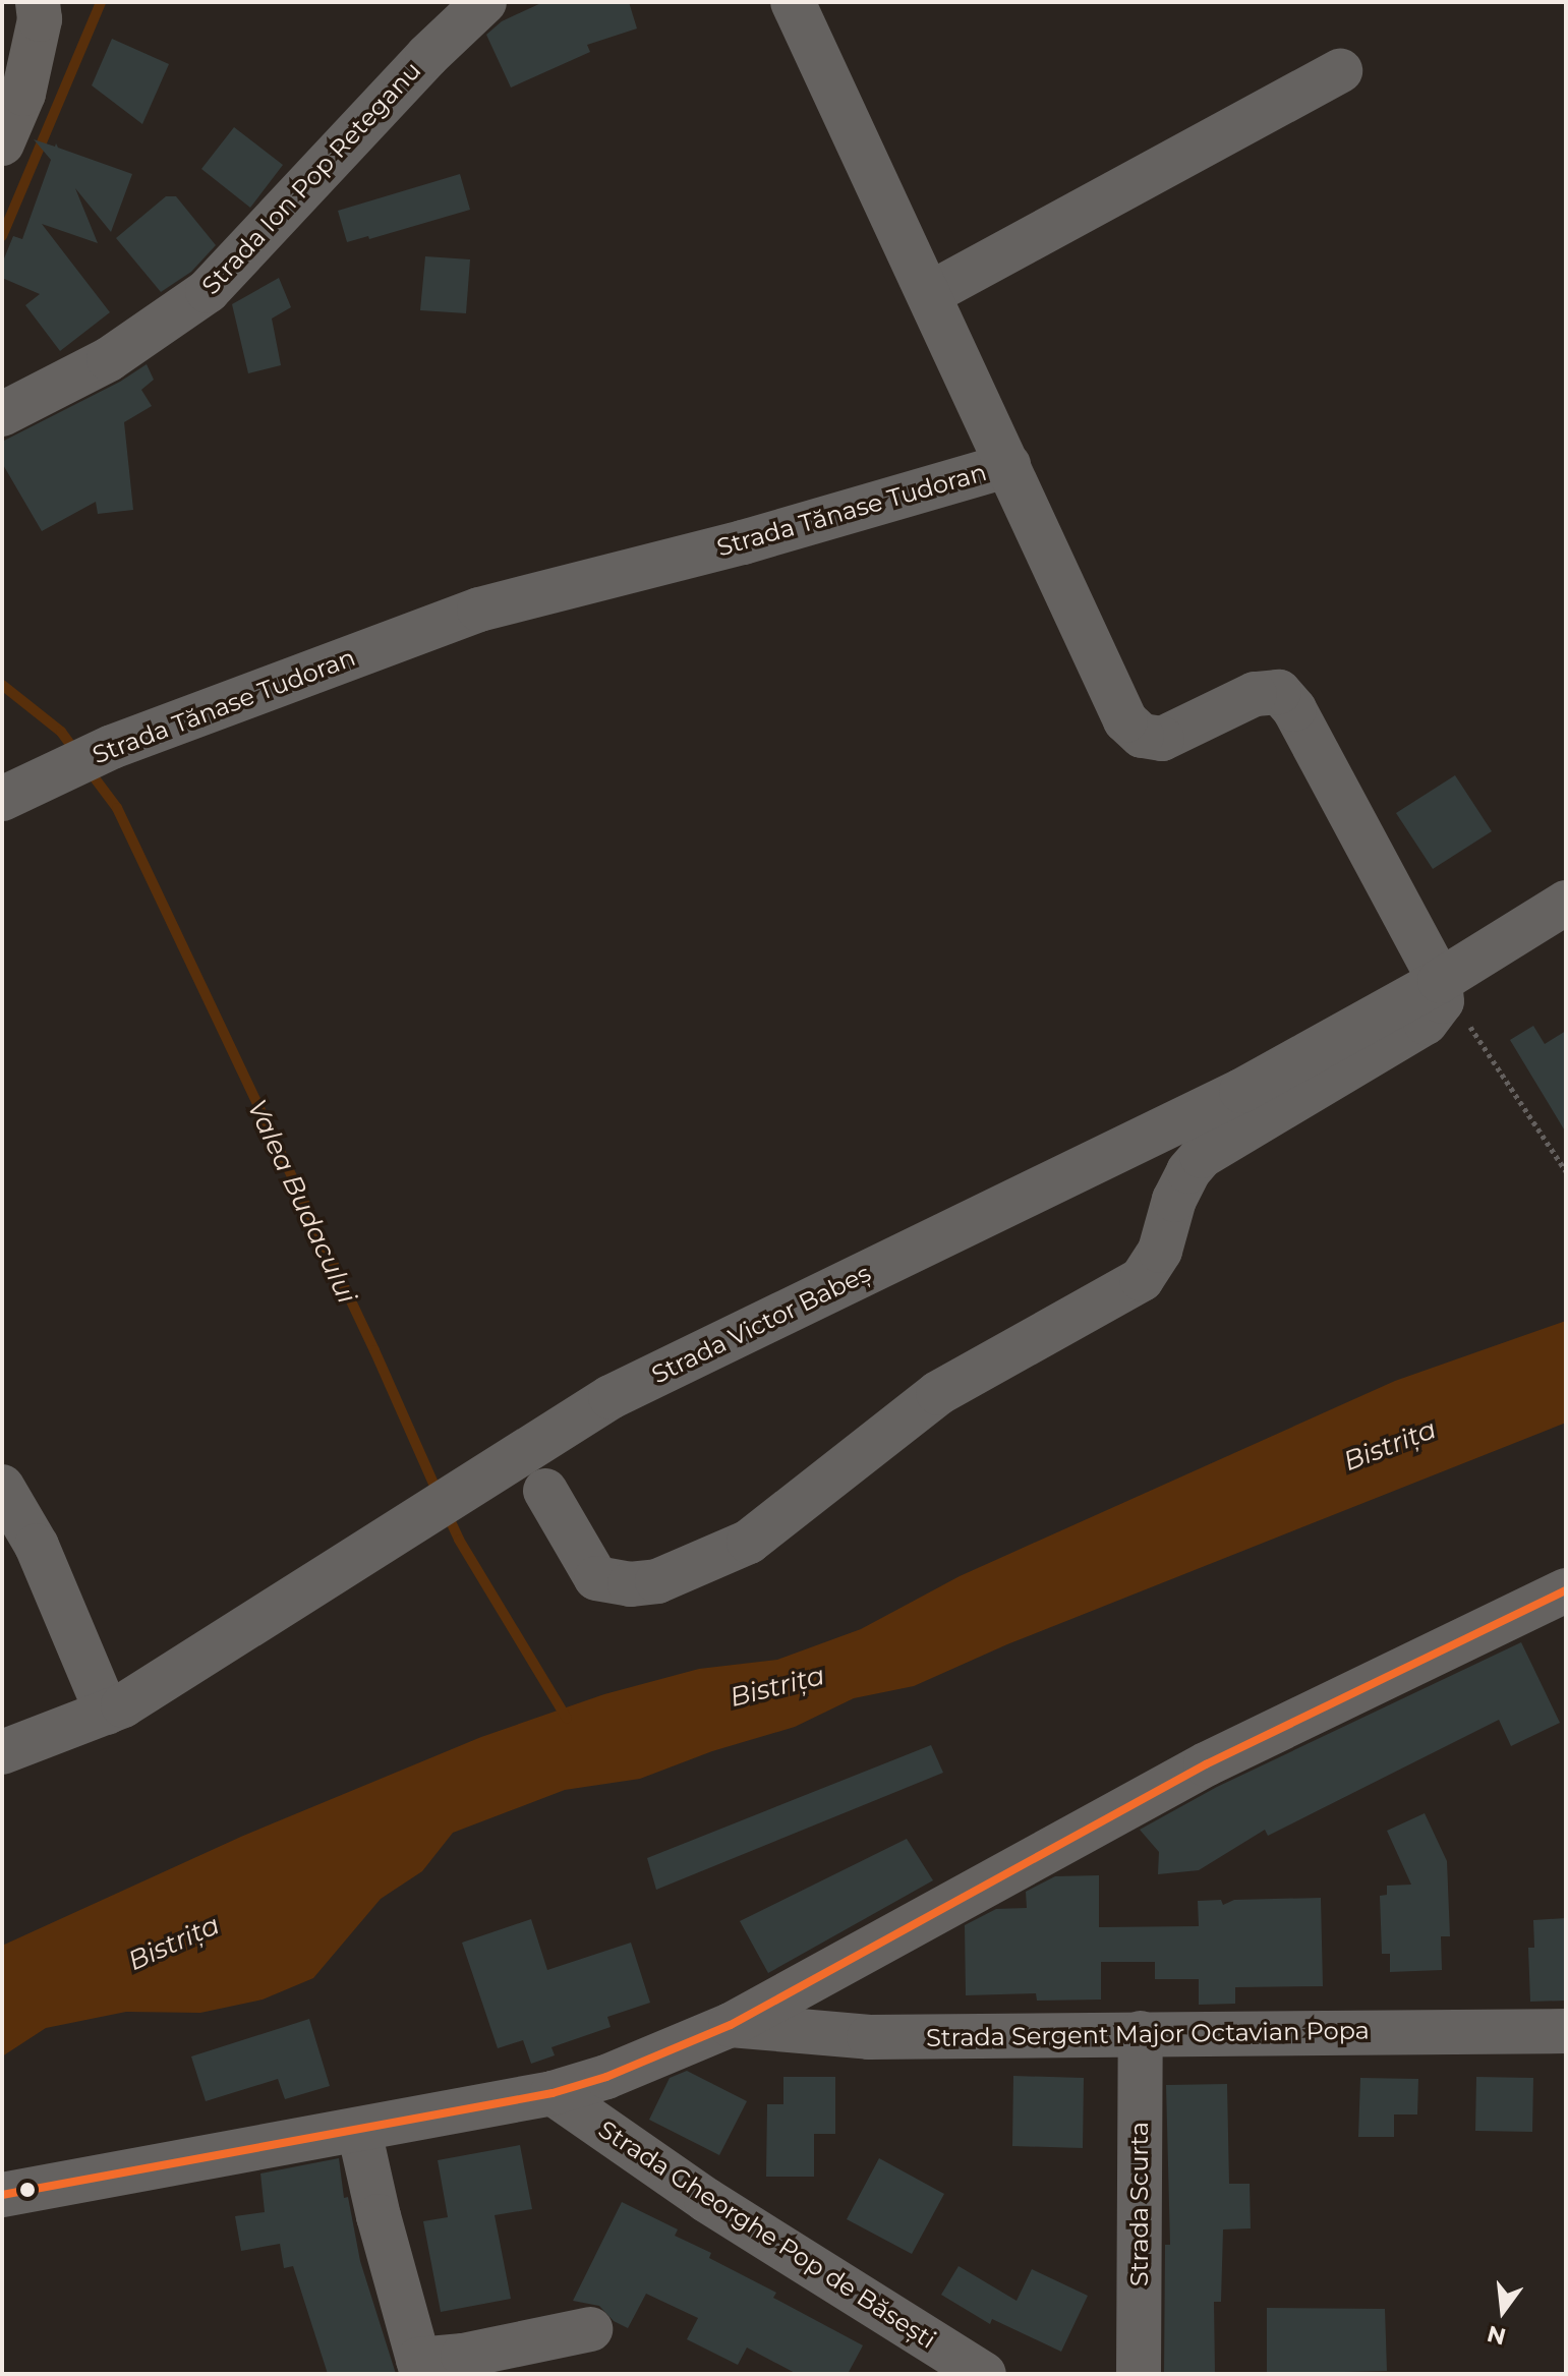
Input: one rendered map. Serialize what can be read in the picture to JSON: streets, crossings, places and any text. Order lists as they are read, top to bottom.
{
  "streets": {
    "street": [
      "Strada Ion Pop Reteganu",
      "Strada Tănase Tudoran",
      "Strada Victor Babeș",
      "Strada Sergent Major Octavian Popa",
      "Strada Scurta",
      "Strada Gheorghe Pop de Băsești"
    ]
  },
  "crossings": [
    ["Strada Tănase Tudoran", "Strada Victor Babeș"],
    ["Strada Sergent Major Octavian Popa", "Strada Scurta"]
  ],
  "water": ["Valea Budacului", "Bistrița"],
  "north": "bottom"
}
